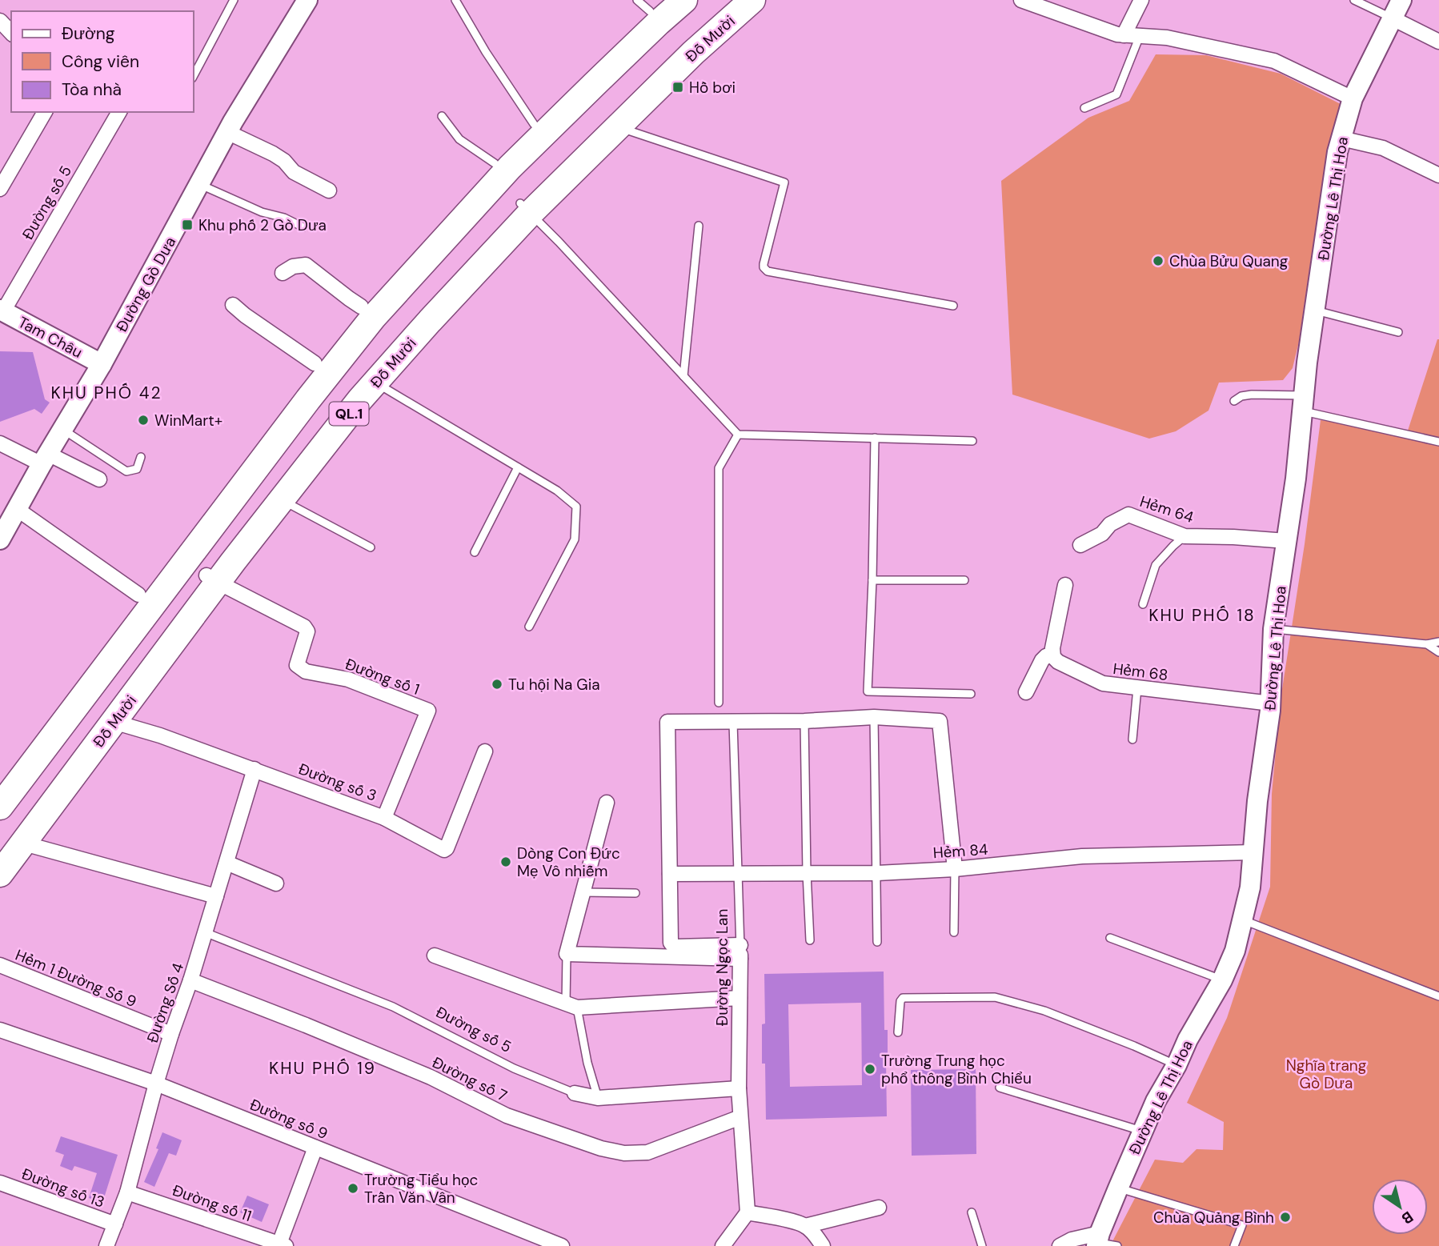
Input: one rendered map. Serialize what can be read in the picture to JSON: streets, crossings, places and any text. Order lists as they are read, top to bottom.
{
  "streets": {
    "highway": ["Đỗ Mười", "QL.1"],
    "street": [
      "Đường Lê Thị Hoa",
      "Đường số 5",
      "Đường Gò Dưa",
      "Tam Châu",
      "Hẻm 64",
      "Hẻm 68",
      "Đường số 1",
      "Đường số 3",
      "Hẻm 84",
      "Đường Ngọc Lan",
      "Hẻm 1 Đường Số 9",
      "Đường Số 4",
      "Đường số 7",
      "Đường số 9",
      "Đường số 13",
      "Đường số 11"
    ]
  },
  "crossings": [
    ["Đỗ Mười", "Đường số 1"],
    ["Đỗ Mười", "Đường số 3"],
    ["Đường Lê Thị Hoa", "Hẻm 64"],
    ["Đường Lê Thị Hoa", "Hẻm 68"],
    ["Đường Lê Thị Hoa", "Hẻm 84"],
    ["Đường số 5", "Tam Châu"],
    ["Đường số 5", "Đường Ngọc Lan"],
    ["Đường số 5", "Đường Số 4"],
    ["Đường Gò Dưa", "Tam Châu"],
    ["Đường số 1", "Đường số 3"],
    ["Đường số 3", "Đường Số 4"],
    ["Hẻm 84", "Đường Ngọc Lan"],
    ["Đường Ngọc Lan", "Đường số 7"],
    ["Hẻm 1 Đường Số 9", "Đường Số 4"],
    ["Đường Số 4", "Đường số 7"],
    ["Đường Số 4", "Đường số 9"],
    ["Đường Số 4", "Đường số 13"],
    ["Đường Số 4", "Đường số 11"]
  ],
  "districts": ["KHU PHỐ 42", "KHU PHỐ 18", "KHU PHỐ 19"],
  "parks": ["Nghĩa trang Gò Dưa"],
  "places": {
    "transit": ["Hồ bơi", "Khu phố 2 Gò Dưa"],
    "other": [
      "Chùa Bửu Quang",
      "WinMart+",
      "Tu hội Na Gia",
      "Dòng Con Đức Mẹ Vô nhiễm",
      "Trường Trung học phổ thông Bình Chiểu",
      "Trường Tiểu học Trần Văn Vân",
      "Chùa Quảng Bình"
    ]
  },
  "legend": ["Đường", "Công viên", "Tòa nhà"],
  "north": "bottom right"
}
